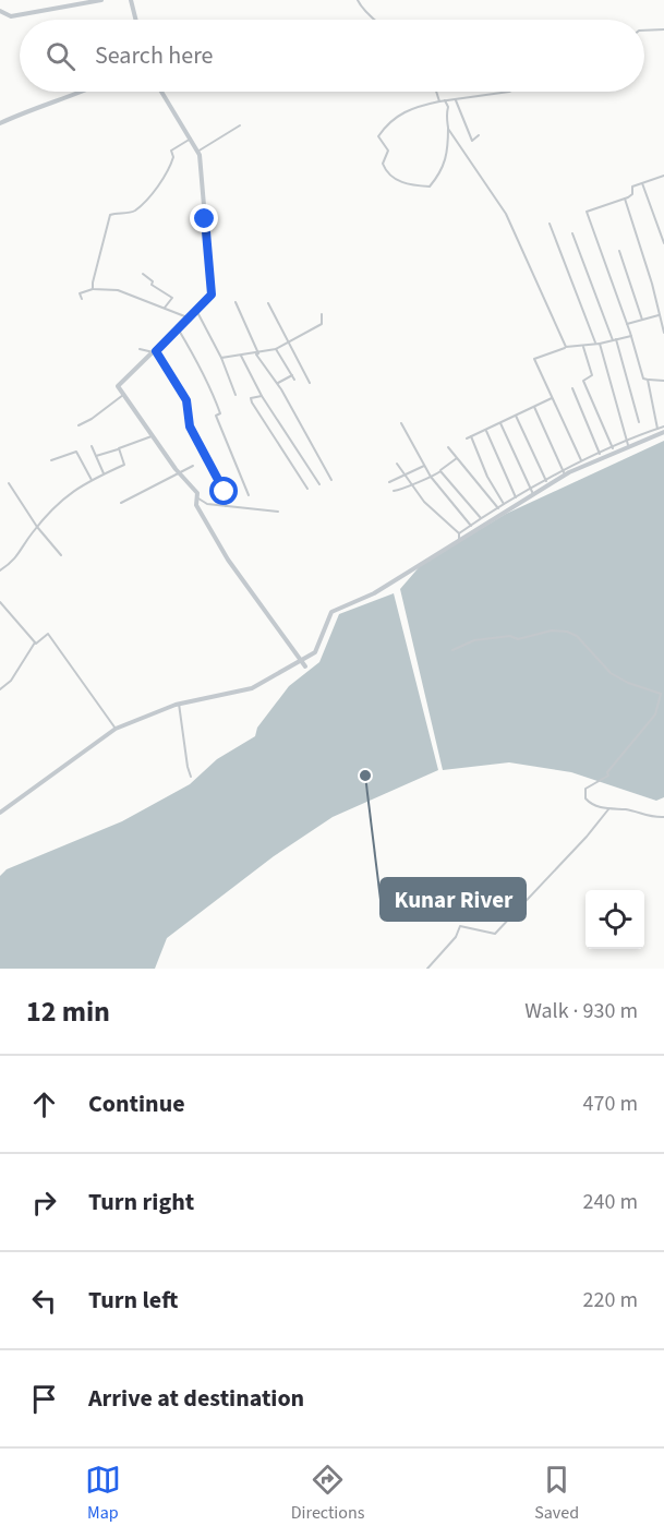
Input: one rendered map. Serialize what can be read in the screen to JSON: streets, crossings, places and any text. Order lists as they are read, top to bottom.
{
  "places": ["Kunar River"],
  "page": {
    "search": "Search here",
    "heading": ["12 min", "Walk · 930 m"],
    "list": [
      ["Continue", "470 m"],
      ["Turn right", "240 m"],
      ["Turn left", "220 m"],
      "Arrive at destination"
    ],
    "nav": ["Map", "Directions", "Saved"]
  }
}
